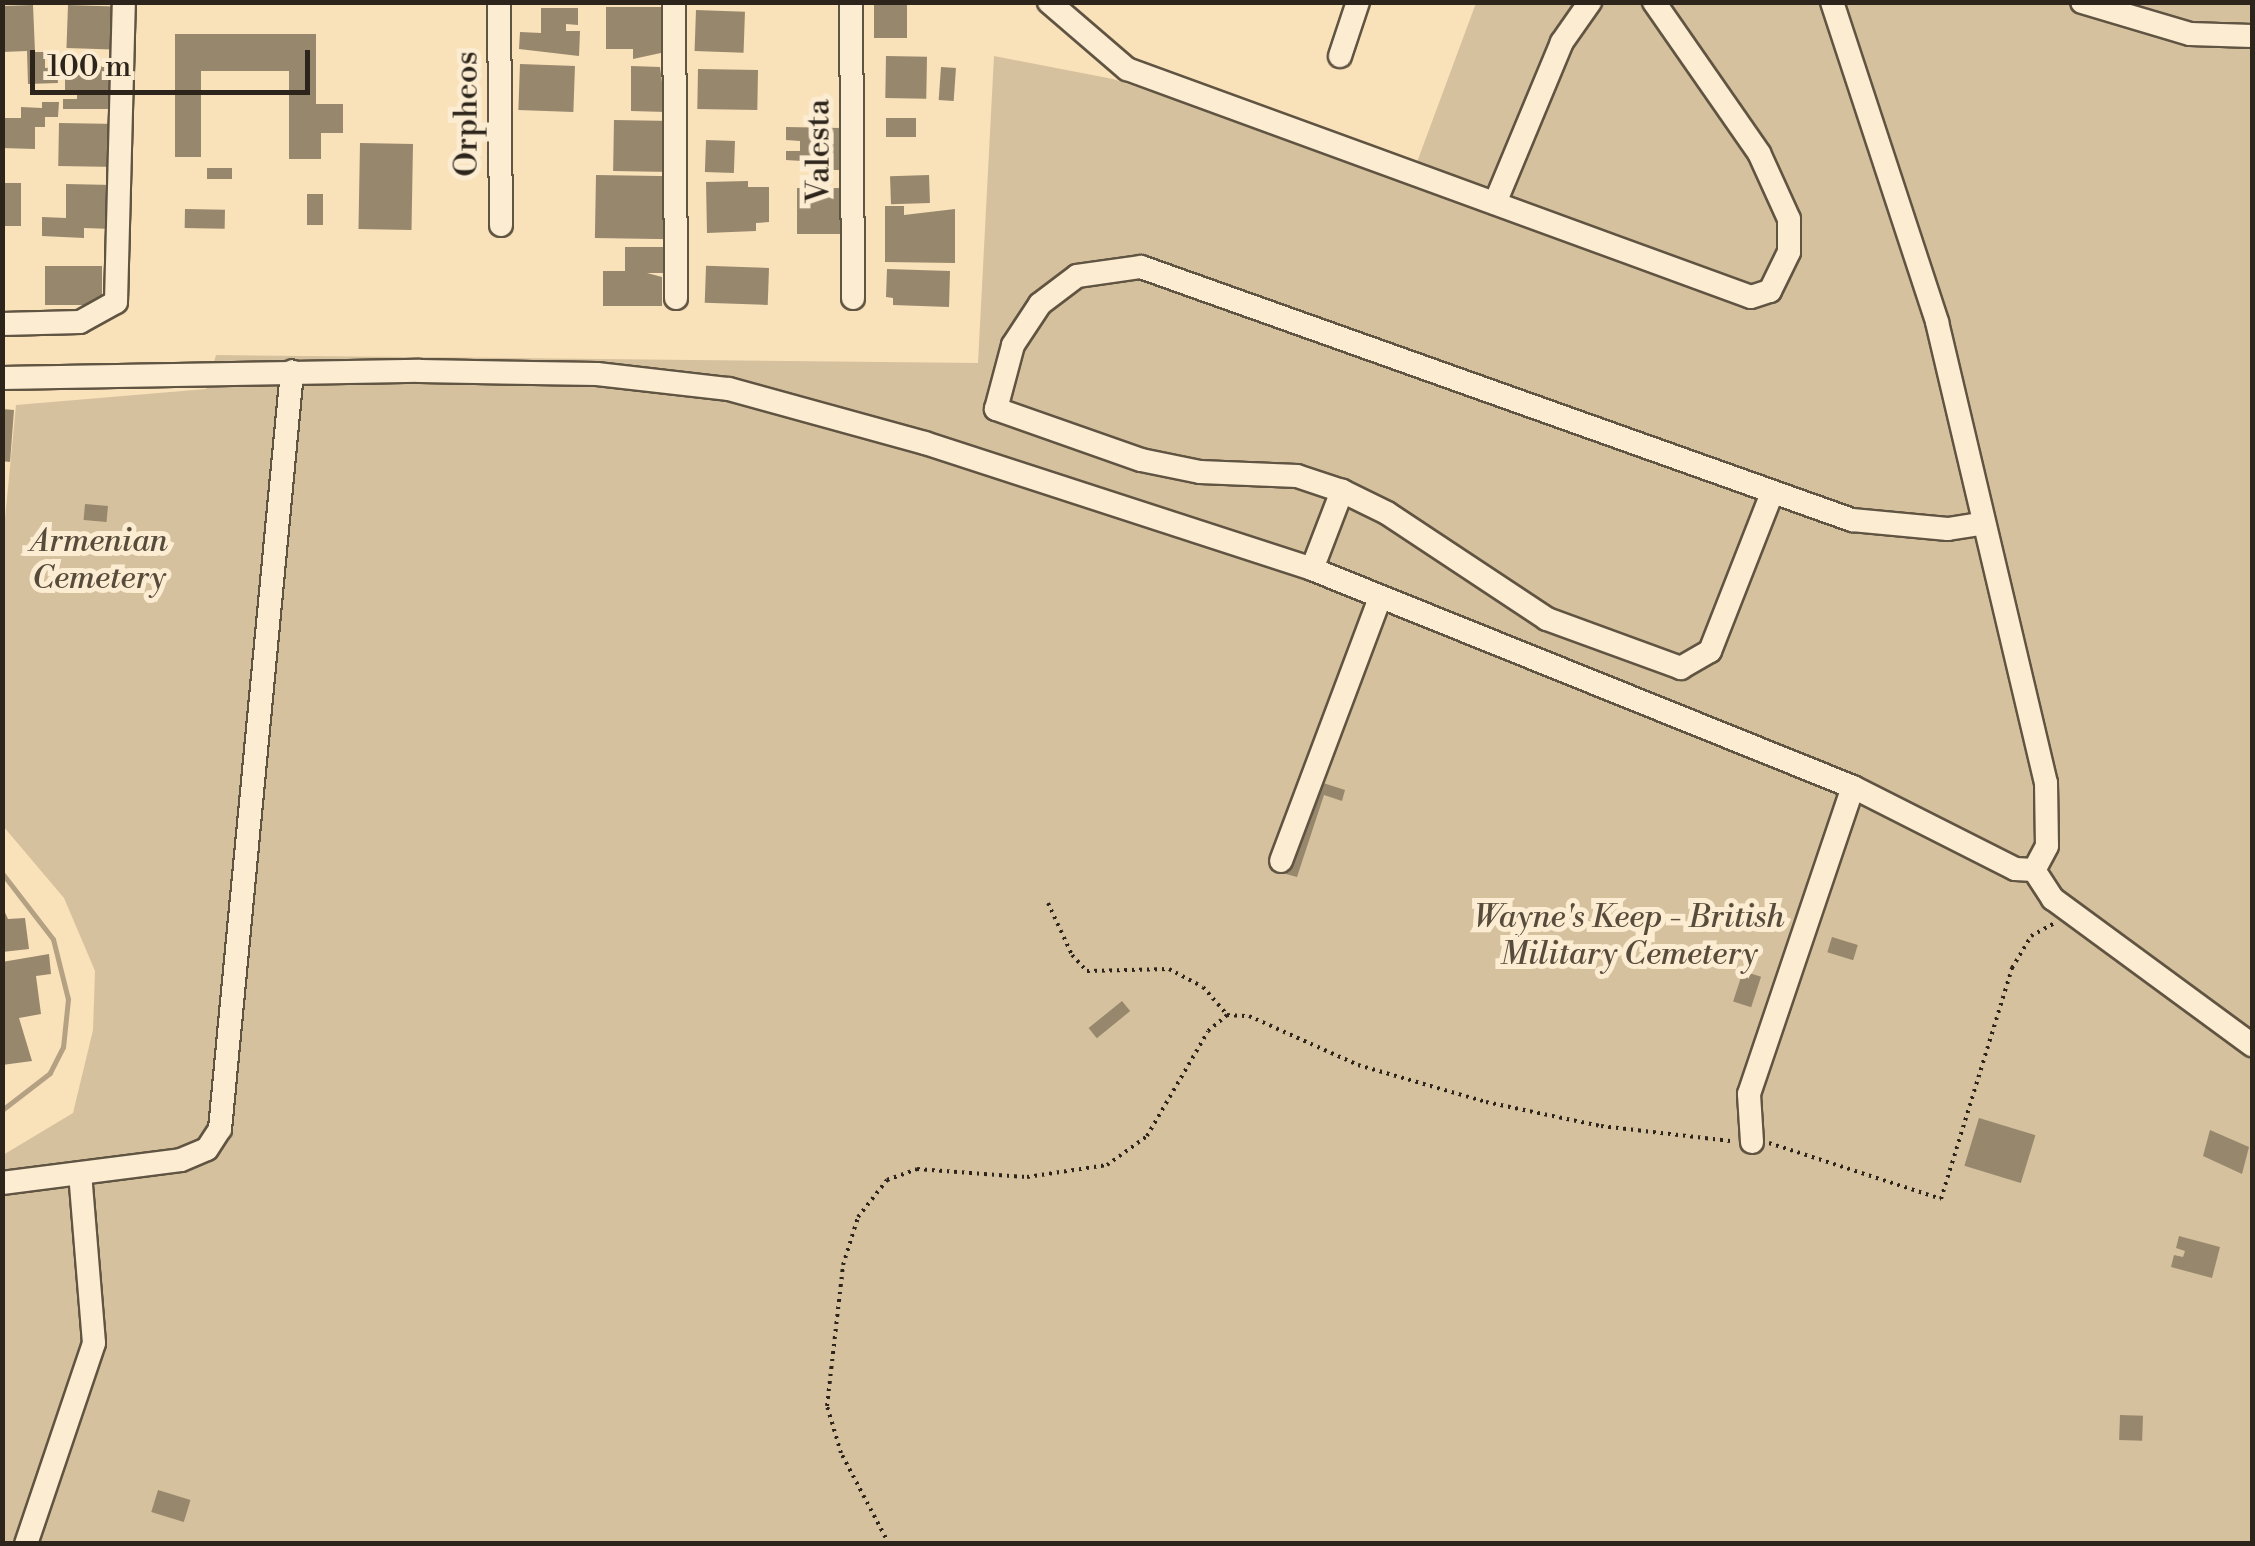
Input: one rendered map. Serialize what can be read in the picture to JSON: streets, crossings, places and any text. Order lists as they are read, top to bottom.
{
  "streets": {
    "street": ["Orpheos", "Valesta"]
  },
  "parks": ["Armenian Cemetery", "Wayne's Keep - British Military Cemetery"],
  "scale_bar": "100 m"
}
